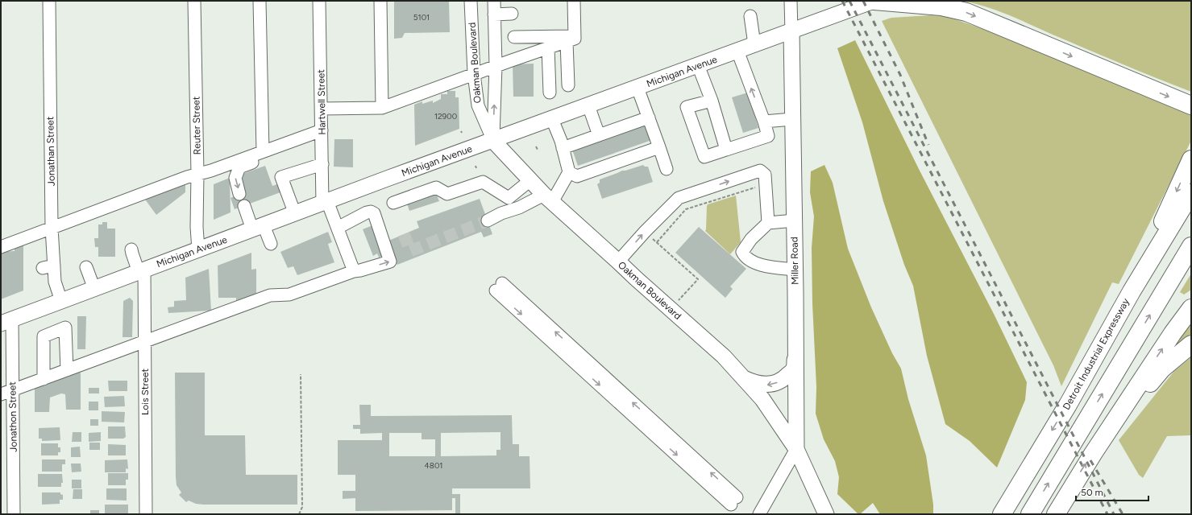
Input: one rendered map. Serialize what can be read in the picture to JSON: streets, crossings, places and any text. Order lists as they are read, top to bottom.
{
  "streets": {
    "highway": ["Detroit Industrial Expressway"],
    "main road": ["Oakman Boulevard", "Michigan Avenue", "Miller Road"],
    "street": [
      "Hartwell Street",
      "Reuter Street",
      "Jonathan Street",
      "Lois Street",
      "Jonathon Street"
    ]
  },
  "crossings": [
    ["Oakman Boulevard", "Michigan Avenue"],
    ["Oakman Boulevard", "Miller Road"],
    ["Michigan Avenue", "Hartwell Street"],
    ["Michigan Avenue", "Reuter Street"],
    ["Michigan Avenue", "Jonathan Street"],
    ["Michigan Avenue", "Miller Road"],
    ["Michigan Avenue", "Lois Street"],
    ["Michigan Avenue", "Jonathon Street"]
  ],
  "house_numbers": ["5101", "12900", "4801"],
  "scale_bar": "50 m"
}
